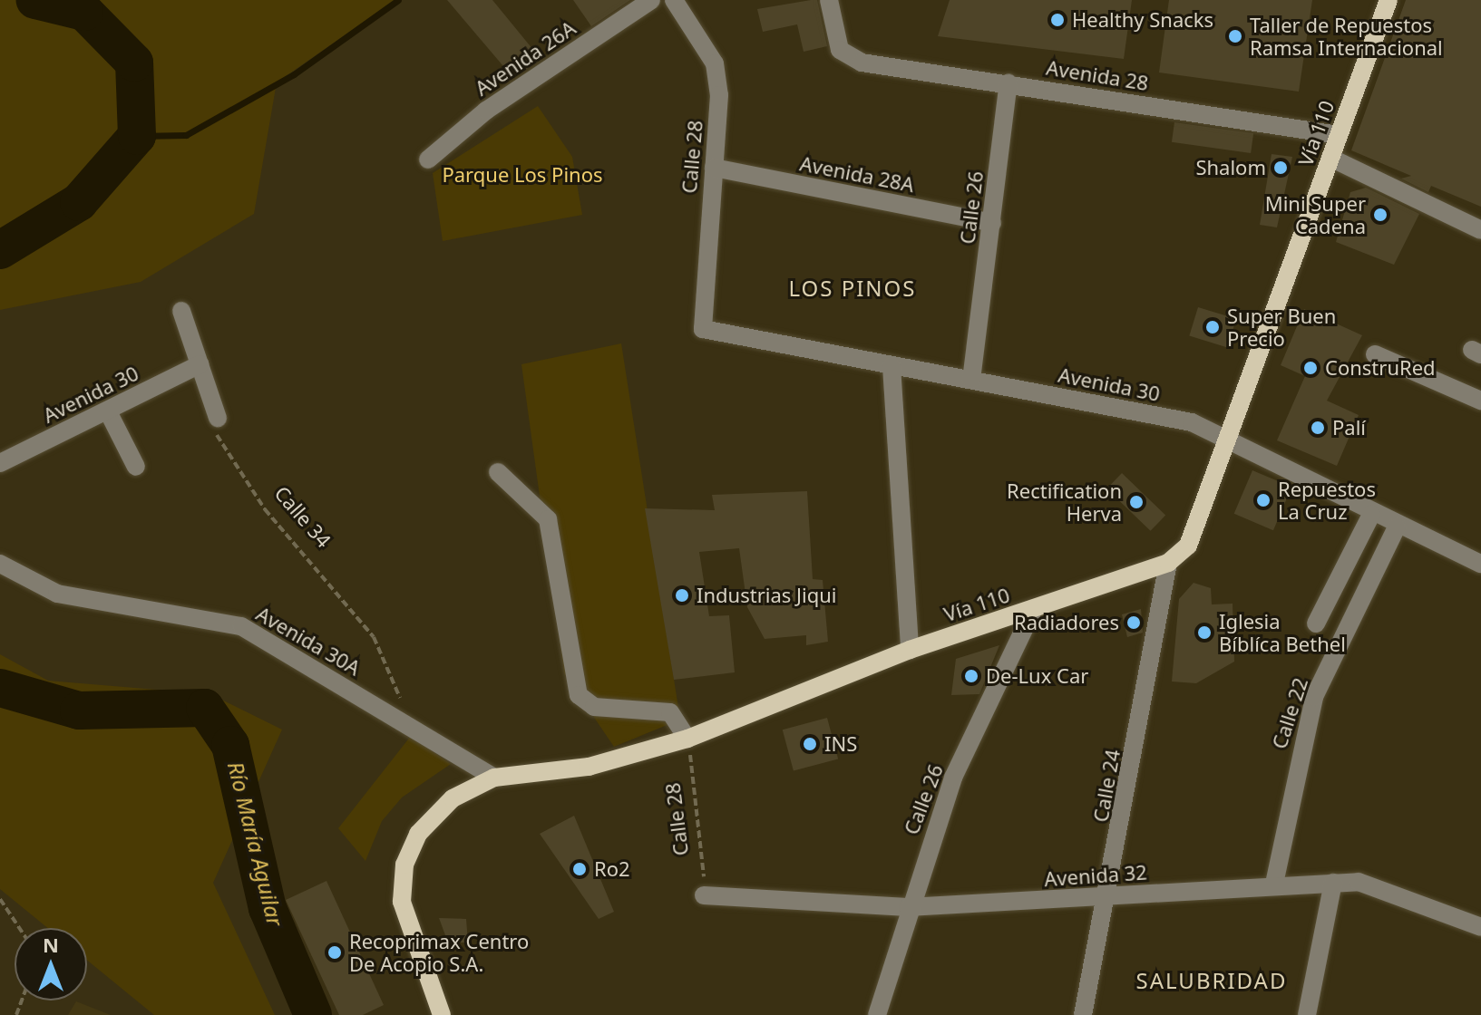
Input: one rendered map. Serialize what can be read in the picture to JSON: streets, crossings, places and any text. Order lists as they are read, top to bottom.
{
  "streets": {
    "main road": ["Vía 110"],
    "street": [
      "Avenida 26A",
      "Avenida 28",
      "Calle 28",
      "Avenida 28A",
      "Calle 26",
      "Avenida 30",
      "Avenida 30A",
      "Calle 22",
      "Calle 24",
      "Avenida 32"
    ],
    "path": ["Calle 34"]
  },
  "crossings": [
    ["Avenida 28", "Vía 110"],
    ["Avenida 28", "Calle 26"],
    ["Vía 110", "Calle 28"],
    ["Vía 110", "Calle 26"],
    ["Vía 110", "Avenida 30"],
    ["Vía 110", "Avenida 30A"],
    ["Vía 110", "Calle 24"],
    ["Calle 28", "Avenida 28A"],
    ["Calle 28", "Avenida 30"],
    ["Calle 28", "Avenida 32"],
    ["Avenida 28A", "Calle 26"],
    ["Calle 26", "Avenida 30"],
    ["Calle 26", "Avenida 32"],
    ["Avenida 30", "Calle 22"],
    ["Calle 22", "Avenida 32"],
    ["Calle 24", "Avenida 32"]
  ],
  "districts": ["LOS PINOS", "SALUBRIDAD"],
  "water": ["Río María Aguilar"],
  "parks": ["Parque Los Pinos"],
  "places": [
    "Healthy Snacks",
    "Taller de Repuestos Ramsa Internacional",
    "Shalom",
    "Mini Super Cadena",
    "Super Buen Precio",
    "ConstruRed",
    "Palí",
    "Repuestos La Cruz",
    "Rectification Herva",
    "Industrias Jiqui",
    "Radiadores",
    "Iglesia Bíblíca Bethel",
    "De-Lux Car",
    "INS",
    "Ro2",
    "Recoprimax Centro De Acopio S.A."
  ],
  "north": "top"
}
